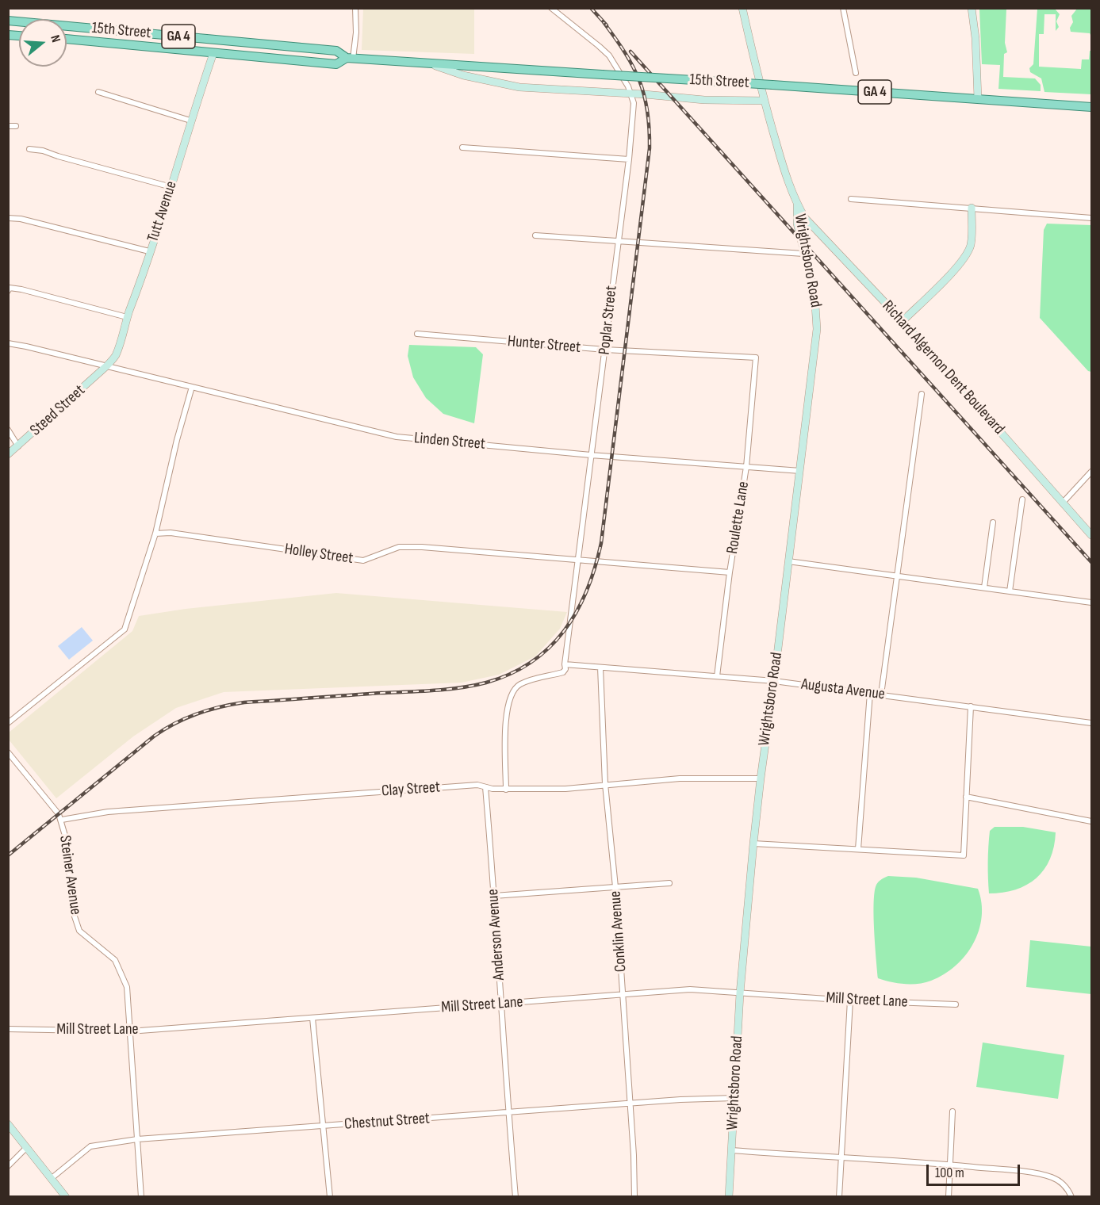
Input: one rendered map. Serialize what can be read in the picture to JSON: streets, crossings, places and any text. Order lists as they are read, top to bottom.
{
  "streets": {
    "main road": ["15th Street", "GA 4"],
    "street": [
      "Tutt Avenue",
      "Wrightsboro Road",
      "Poplar Street",
      "Hunter Street",
      "Richard Algernon Dent Boulevard",
      "Steed Street",
      "Linden Street",
      "Roulette Lane",
      "Holley Street",
      "Augusta Avenue",
      "Clay Street",
      "Steiner Avenue",
      "Conklin Avenue",
      "Anderson Avenue",
      "Mill Street Lane",
      "Chestnut Street"
    ]
  },
  "crossings": [
    ["15th Street", "Tutt Avenue"],
    ["Tutt Avenue", "Steed Street"],
    ["Tutt Avenue", "Linden Street"],
    ["Wrightsboro Road", "Richard Algernon Dent Boulevard"],
    ["Wrightsboro Road", "Linden Street"],
    ["Wrightsboro Road", "Augusta Avenue"],
    ["Wrightsboro Road", "Clay Street"],
    ["Wrightsboro Road", "Mill Street Lane"],
    ["Wrightsboro Road", "Chestnut Street"],
    ["Poplar Street", "Hunter Street"],
    ["Poplar Street", "Linden Street"],
    ["Poplar Street", "Holley Street"],
    ["Poplar Street", "Augusta Avenue"],
    ["Hunter Street", "Roulette Lane"],
    ["Steed Street", "Linden Street"],
    ["Linden Street", "Roulette Lane"],
    ["Roulette Lane", "Holley Street"],
    ["Roulette Lane", "Augusta Avenue"],
    ["Augusta Avenue", "Conklin Avenue"],
    ["Clay Street", "Steiner Avenue"],
    ["Clay Street", "Conklin Avenue"],
    ["Clay Street", "Anderson Avenue"],
    ["Steiner Avenue", "Mill Street Lane"],
    ["Steiner Avenue", "Chestnut Street"],
    ["Conklin Avenue", "Mill Street Lane"],
    ["Conklin Avenue", "Chestnut Street"],
    ["Anderson Avenue", "Mill Street Lane"],
    ["Anderson Avenue", "Chestnut Street"]
  ],
  "scale_bar": "100 m",
  "north": "right"
}
